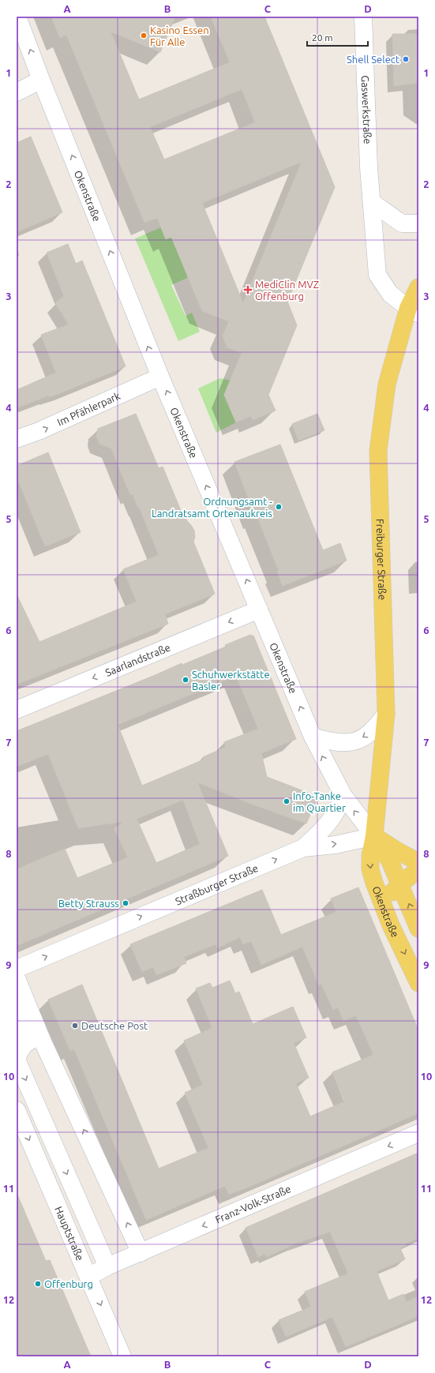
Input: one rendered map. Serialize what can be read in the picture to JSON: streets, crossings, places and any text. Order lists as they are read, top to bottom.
{
  "streets": {
    "main road": ["Okenstraße", "Freiburger Straße"],
    "street": [
      "Gaswerkstraße",
      "Im Pfählerpark",
      "Saarlandstraße",
      "Straßburger Straße",
      "Franz-Volk-Straße",
      "Hauptstraße"
    ]
  },
  "crossings": [
    ["Gaswerkstraße", "Freiburger Straße"],
    ["Okenstraße", "Im Pfählerpark"],
    ["Okenstraße", "Freiburger Straße"],
    ["Okenstraße", "Saarlandstraße"],
    ["Okenstraße", "Straßburger Straße"],
    ["Freiburger Straße", "Straßburger Straße"],
    ["Franz-Volk-Straße", "Hauptstraße"]
  ],
  "one_way": [
    "Im Pfählerpark",
    "Saarlandstraße",
    "Straßburger Straße",
    "Franz-Volk-Straße"
  ],
  "places": {
    "other": [
      "Kasino Essen Für Alle",
      "Shell Select",
      "Ordnungsamt - Landratsamt Ortenaukreis",
      "Schuhwerkstätte Basler",
      "Info-Tanke im Quartier",
      "Betty Strauss",
      "Deutsche Post",
      "Offenburg"
    ],
    "health": ["MediClin MVZ Offenburg"]
  },
  "scale_bar": "20 m",
  "grid": {
    "columns": [
      "A",
      "B",
      "C",
      "D"
    ],
    "rows": [
      "1",
      "2",
      "3",
      "4",
      "5",
      "6",
      "7",
      "8",
      "9",
      "10",
      "11",
      "12"
    ]
  }
}
